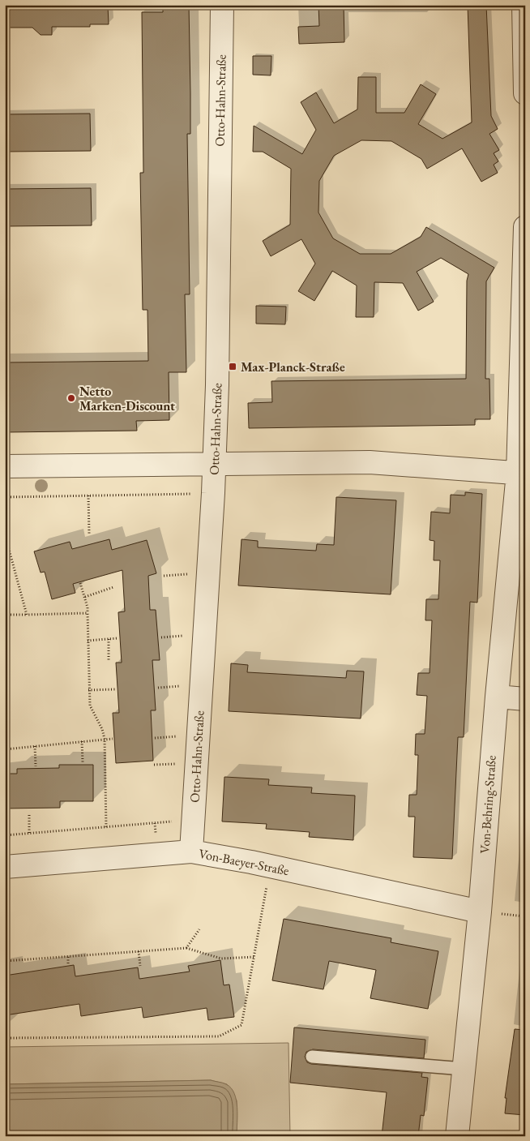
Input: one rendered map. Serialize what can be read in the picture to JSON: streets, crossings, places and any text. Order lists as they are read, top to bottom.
{
  "streets": {
    "street": ["Otto-Hahn-Straße", "Von-Behring-Straße", "Von-Baeyer-Straße"]
  },
  "crossings": [
    ["Otto-Hahn-Straße", "Von-Baeyer-Straße"],
    ["Von-Behring-Straße", "Von-Baeyer-Straße"]
  ],
  "places": {
    "transit": ["Max-Planck-Straße"],
    "other": ["Netto Marken-Discount"]
  }
}
